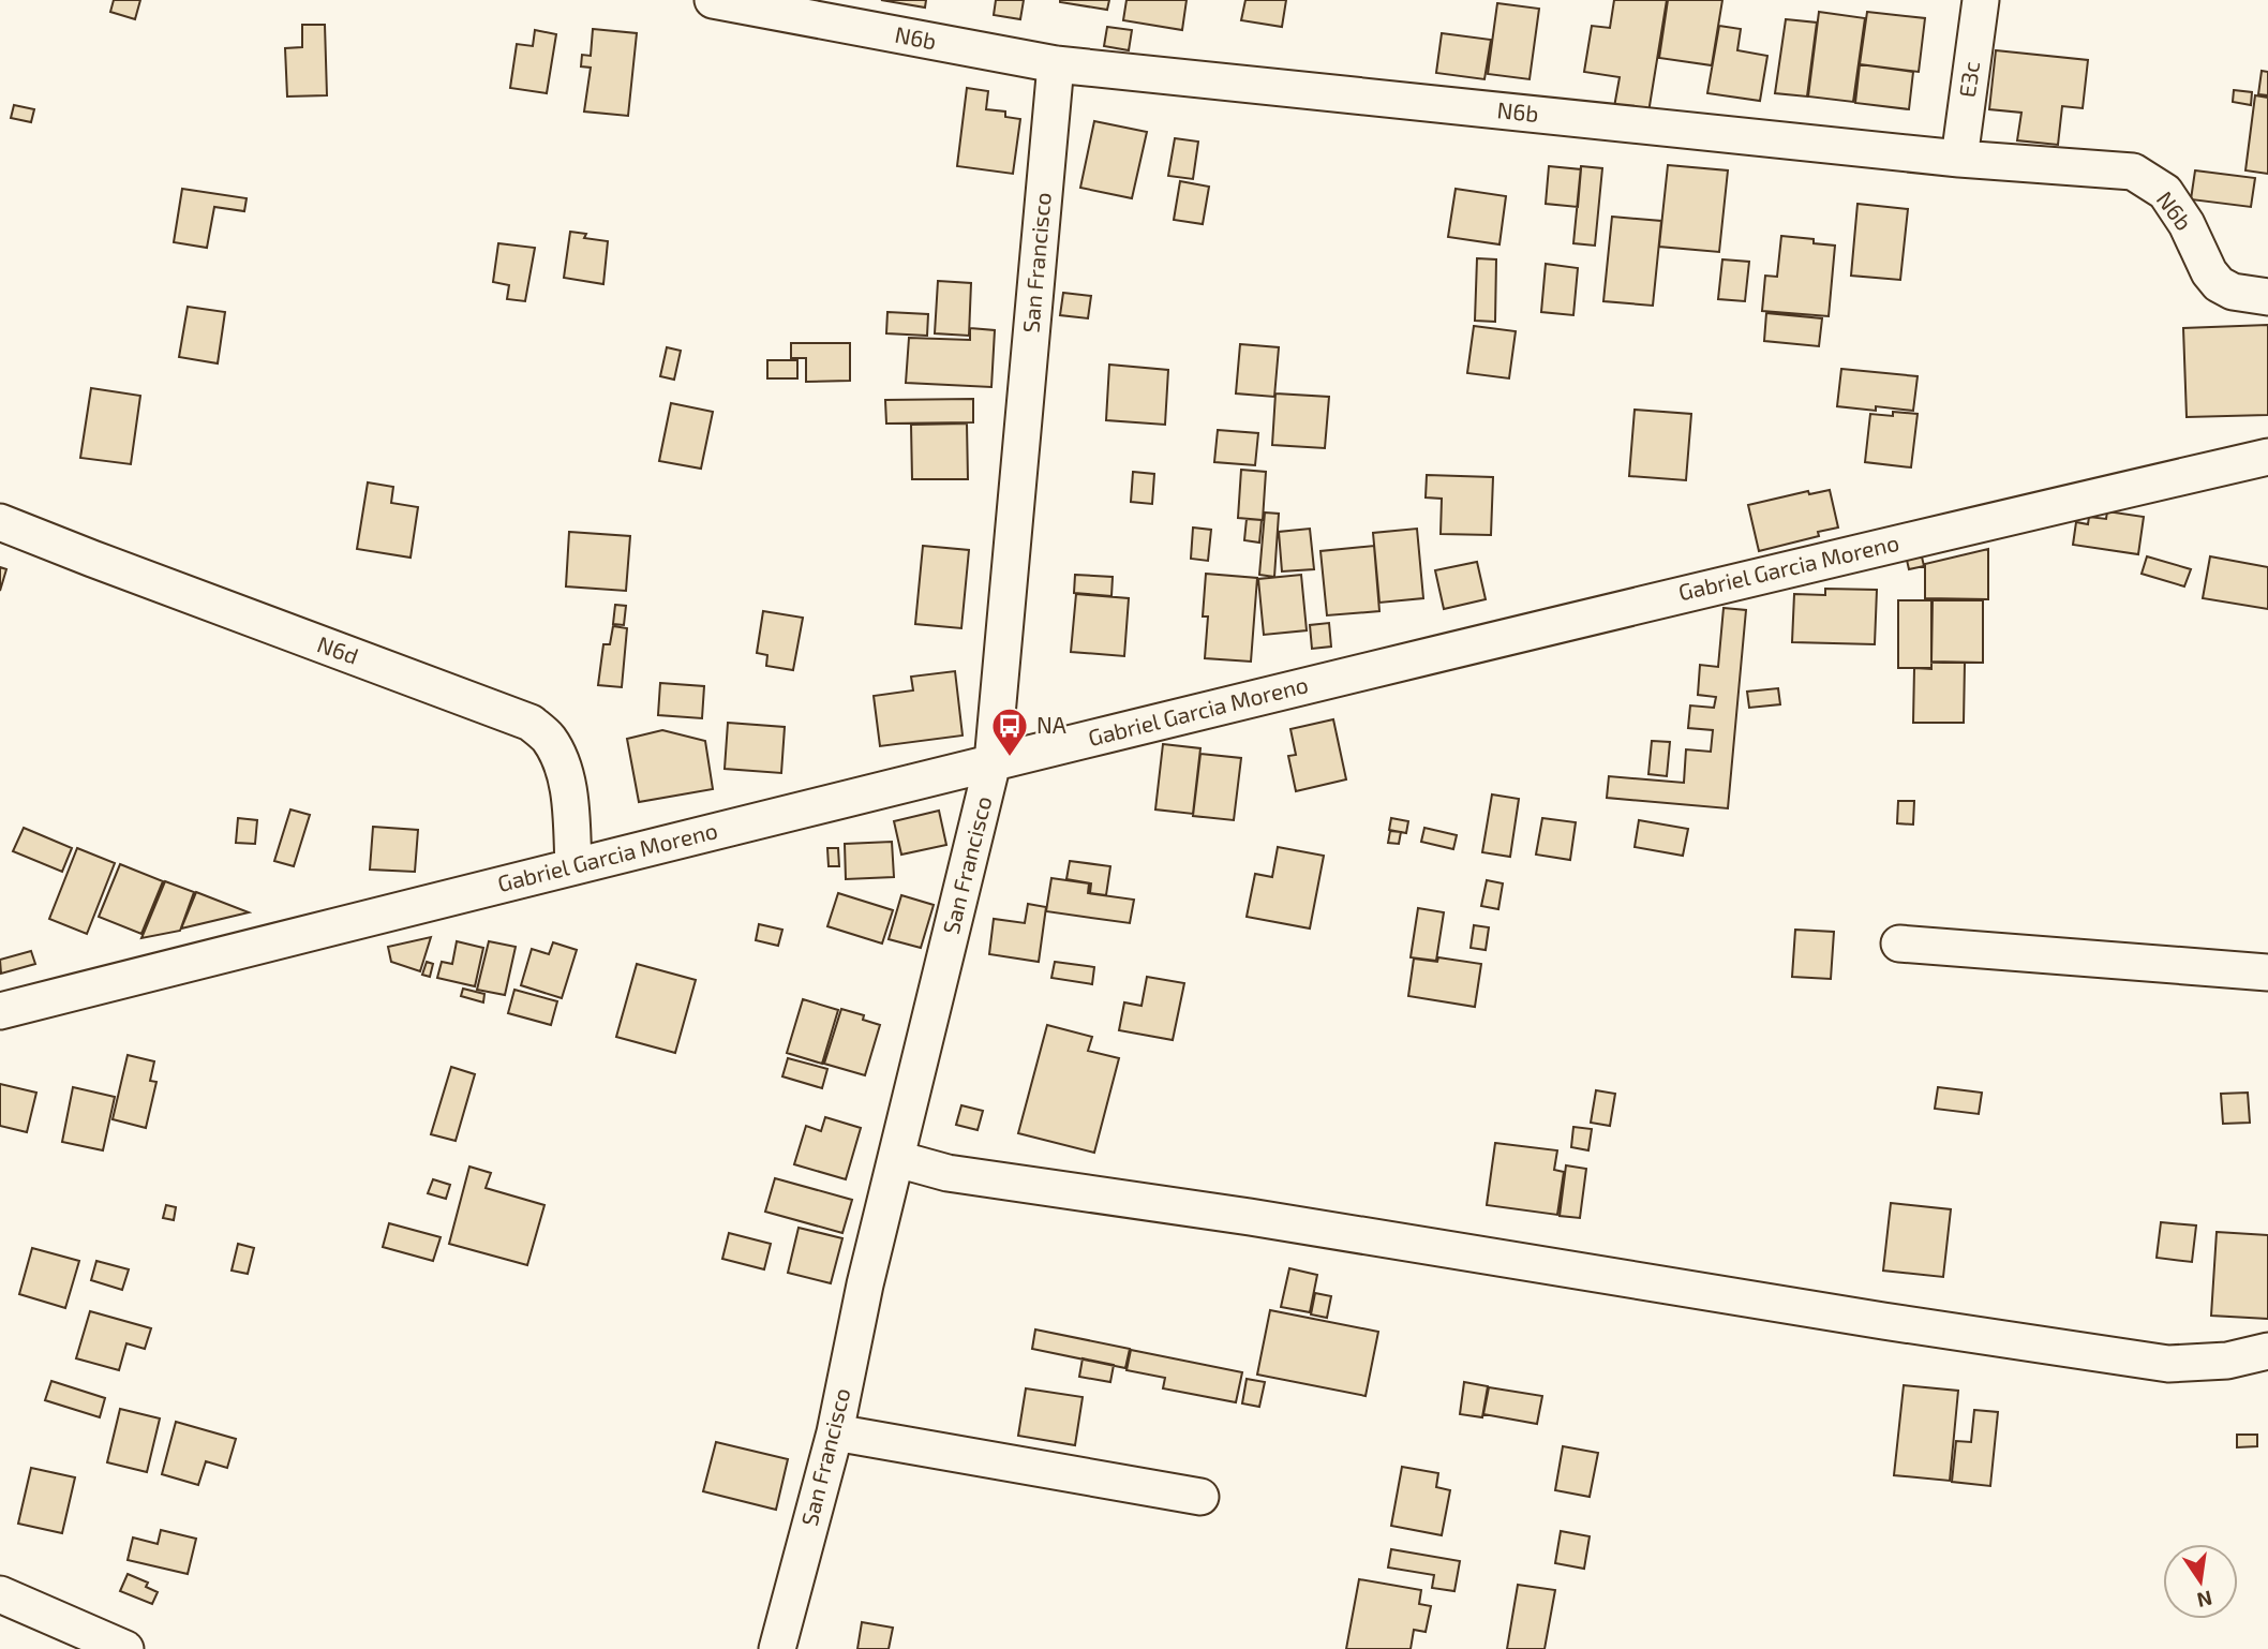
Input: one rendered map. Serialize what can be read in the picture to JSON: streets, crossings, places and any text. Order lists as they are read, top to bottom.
{
  "streets": {
    "street": [
      "N6b",
      "E3c",
      "San Francisco",
      "Gabriel Garcia Moreno",
      "N6d"
    ]
  },
  "crossings": [
    ["N6b", "E3c"],
    ["N6b", "San Francisco"],
    ["San Francisco", "Gabriel Garcia Moreno"],
    ["Gabriel Garcia Moreno", "N6d"]
  ],
  "places": {
    "bus stop": ["NA"]
  },
  "north": "bottom"
}
